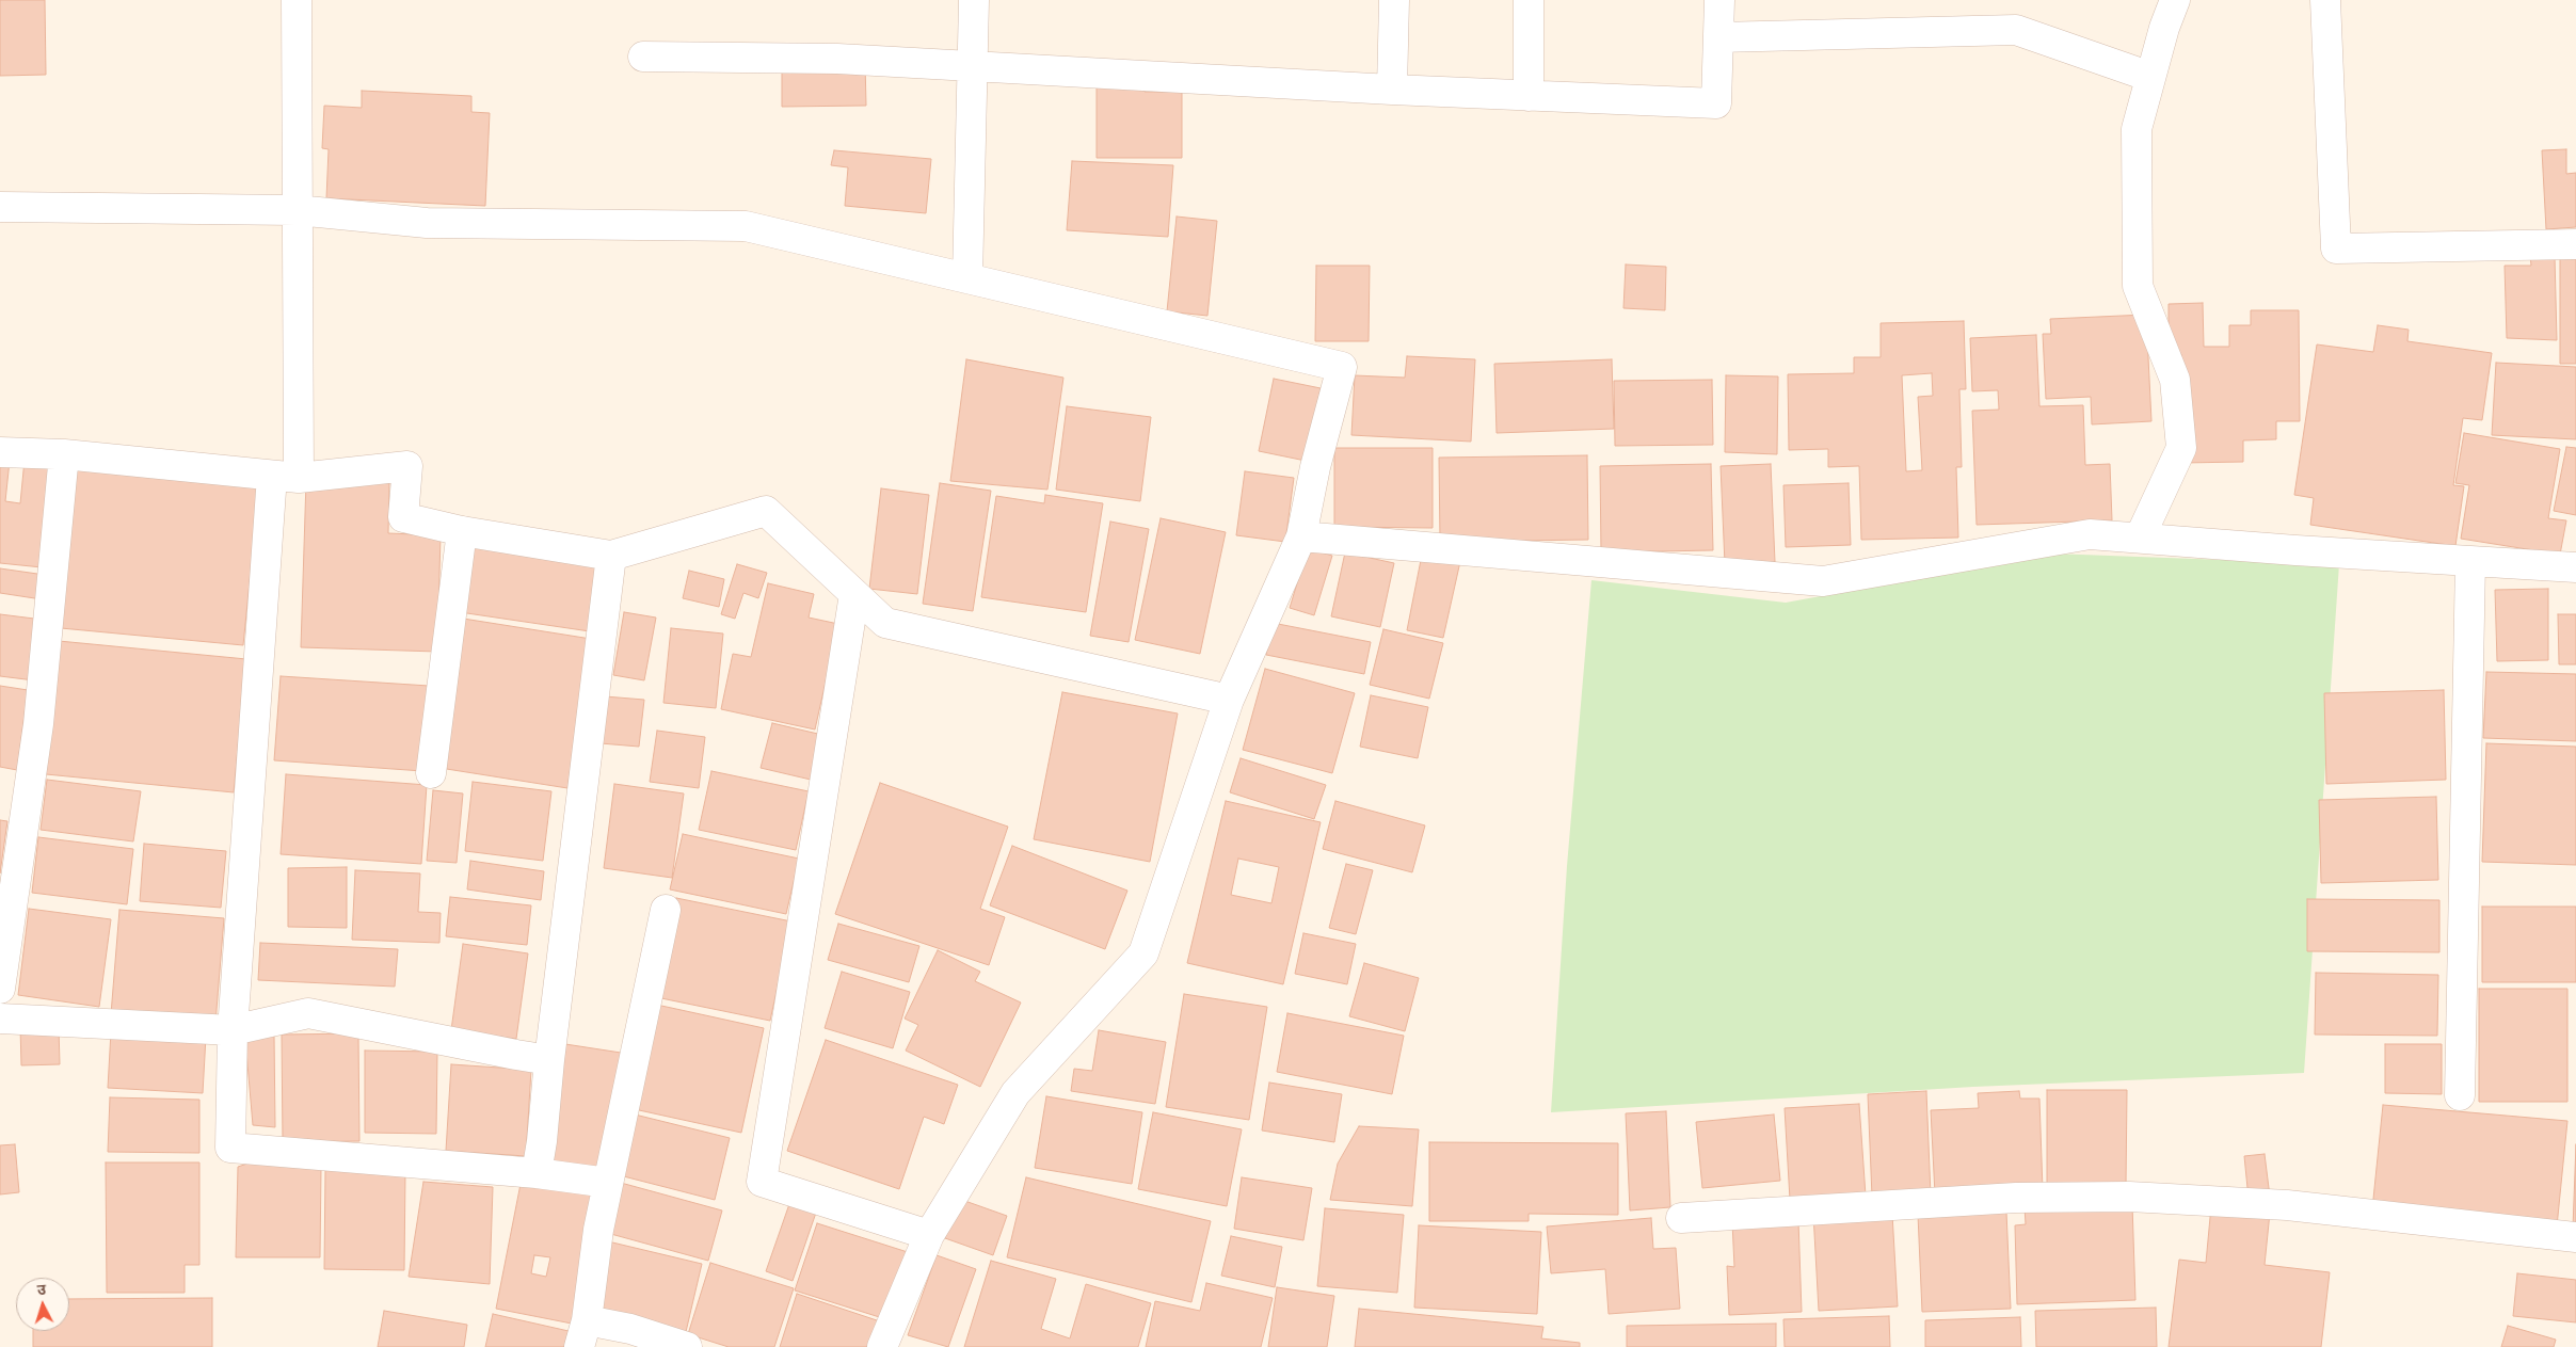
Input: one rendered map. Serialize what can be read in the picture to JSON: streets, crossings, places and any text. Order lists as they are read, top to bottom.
{
  "north": "top"
}
